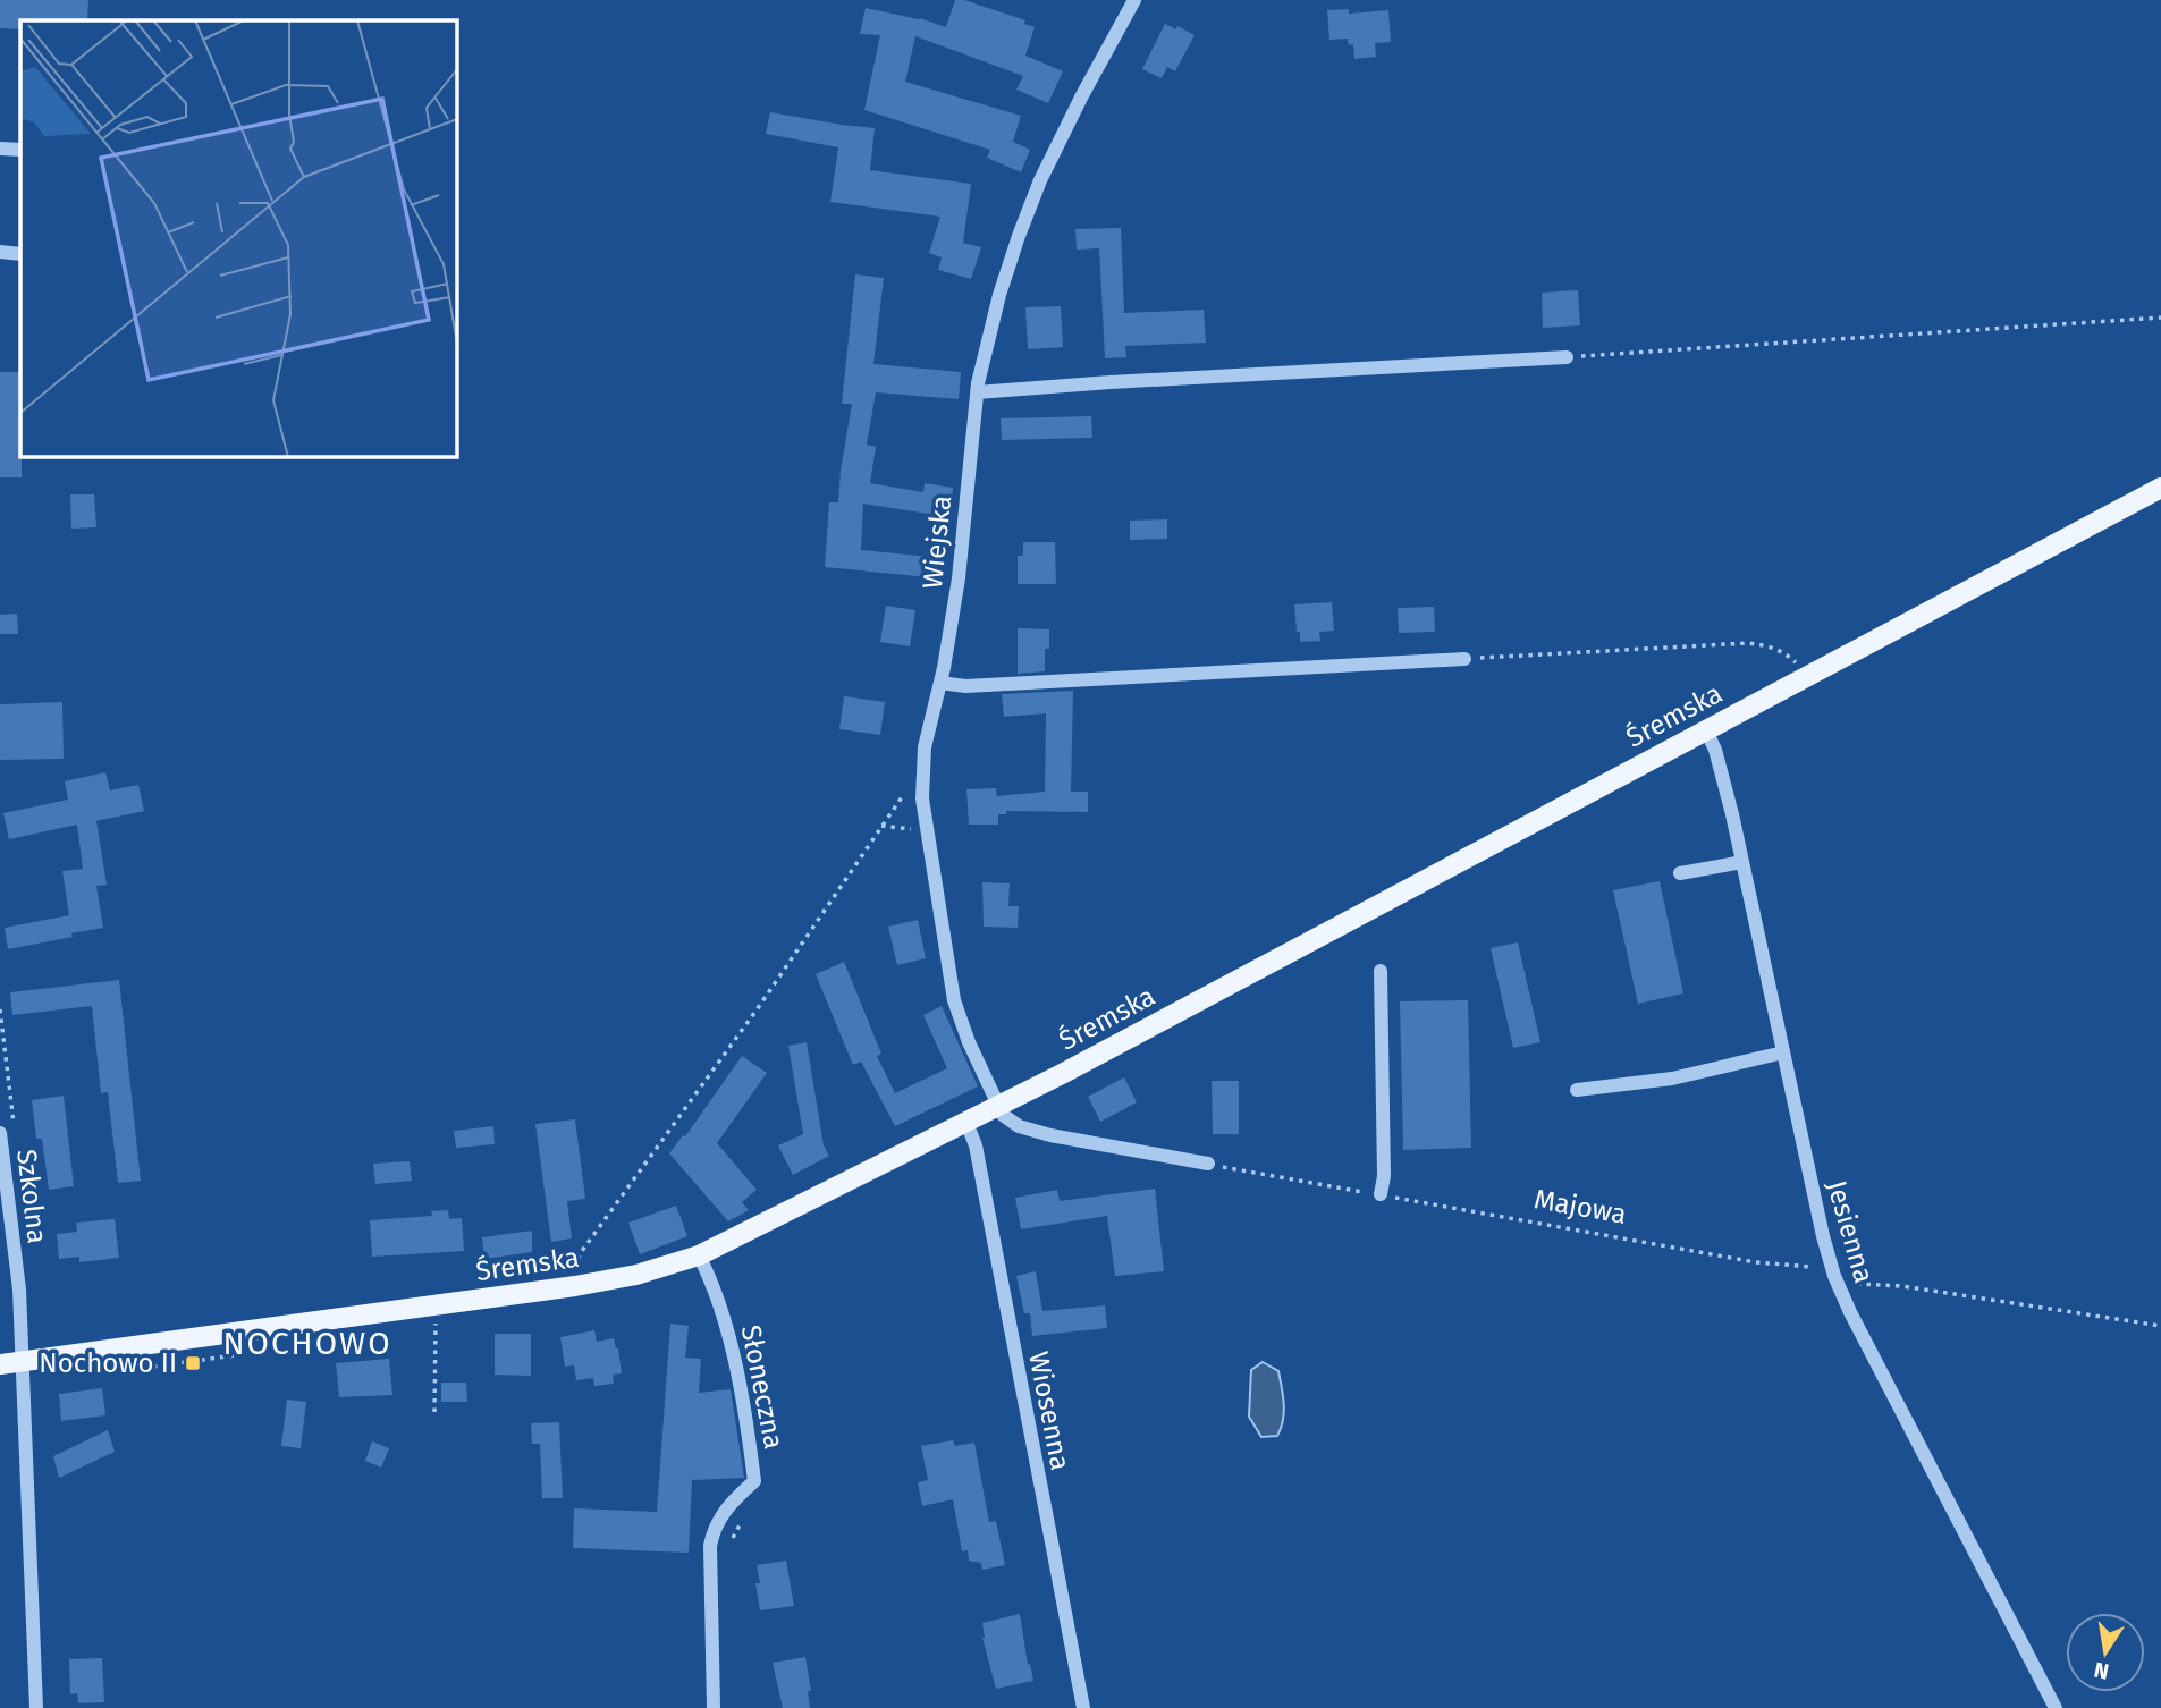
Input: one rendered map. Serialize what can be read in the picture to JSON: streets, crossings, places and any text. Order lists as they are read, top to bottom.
{
  "streets": {
    "main road": ["Śremska"],
    "street": [
      "Wiejska",
      "Szkolna",
      "Jesienna",
      "Słoneczna",
      "Wiosenna"
    ],
    "path": ["Majowa"]
  },
  "crossings": [
    ["Wiejska", "Śremska"],
    ["Śremska", "Szkolna"],
    ["Śremska", "Jesienna"],
    ["Śremska", "Słoneczna"],
    ["Śremska", "Wiosenna"],
    ["Majowa", "Jesienna"]
  ],
  "districts": ["NOCHOWO"],
  "places": {
    "transit": ["Nochowo II"]
  },
  "north": "bottom"
}
